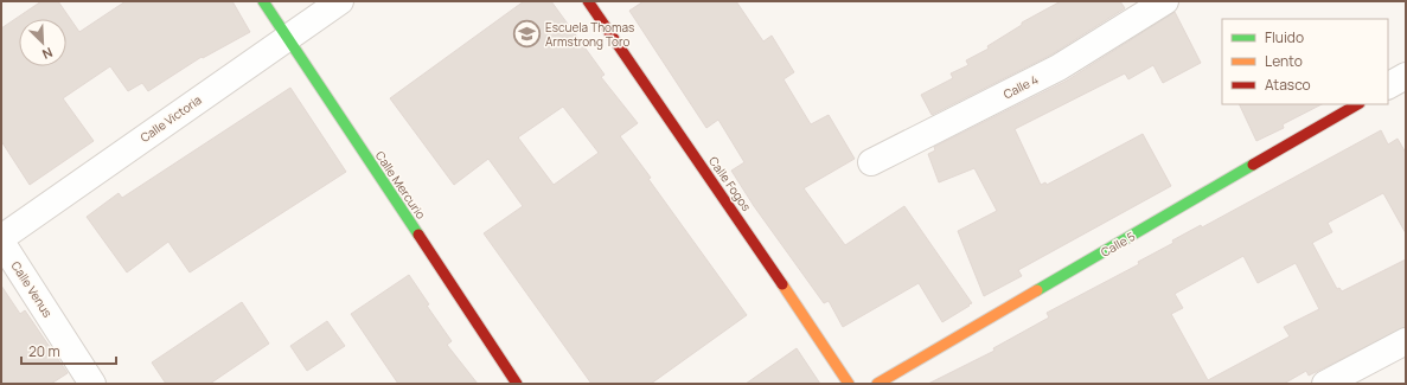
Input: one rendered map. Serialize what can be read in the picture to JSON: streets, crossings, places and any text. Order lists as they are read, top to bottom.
{
  "streets": {
    "street": [
      "Calle 4",
      "Calle Victoria",
      "Calle Fogos",
      "Calle Mercurio",
      "Calle 5",
      "Calle Venus"
    ]
  },
  "crossings": [
    ["Calle Victoria", "Calle Mercurio"]
  ],
  "places": {
    "school or university": ["Escuela Thomas Armstrong Toro"]
  },
  "legend": ["Fluido", "Lento", "Atasco"],
  "scale_bar": "20 m",
  "north": "bottom right"
}
